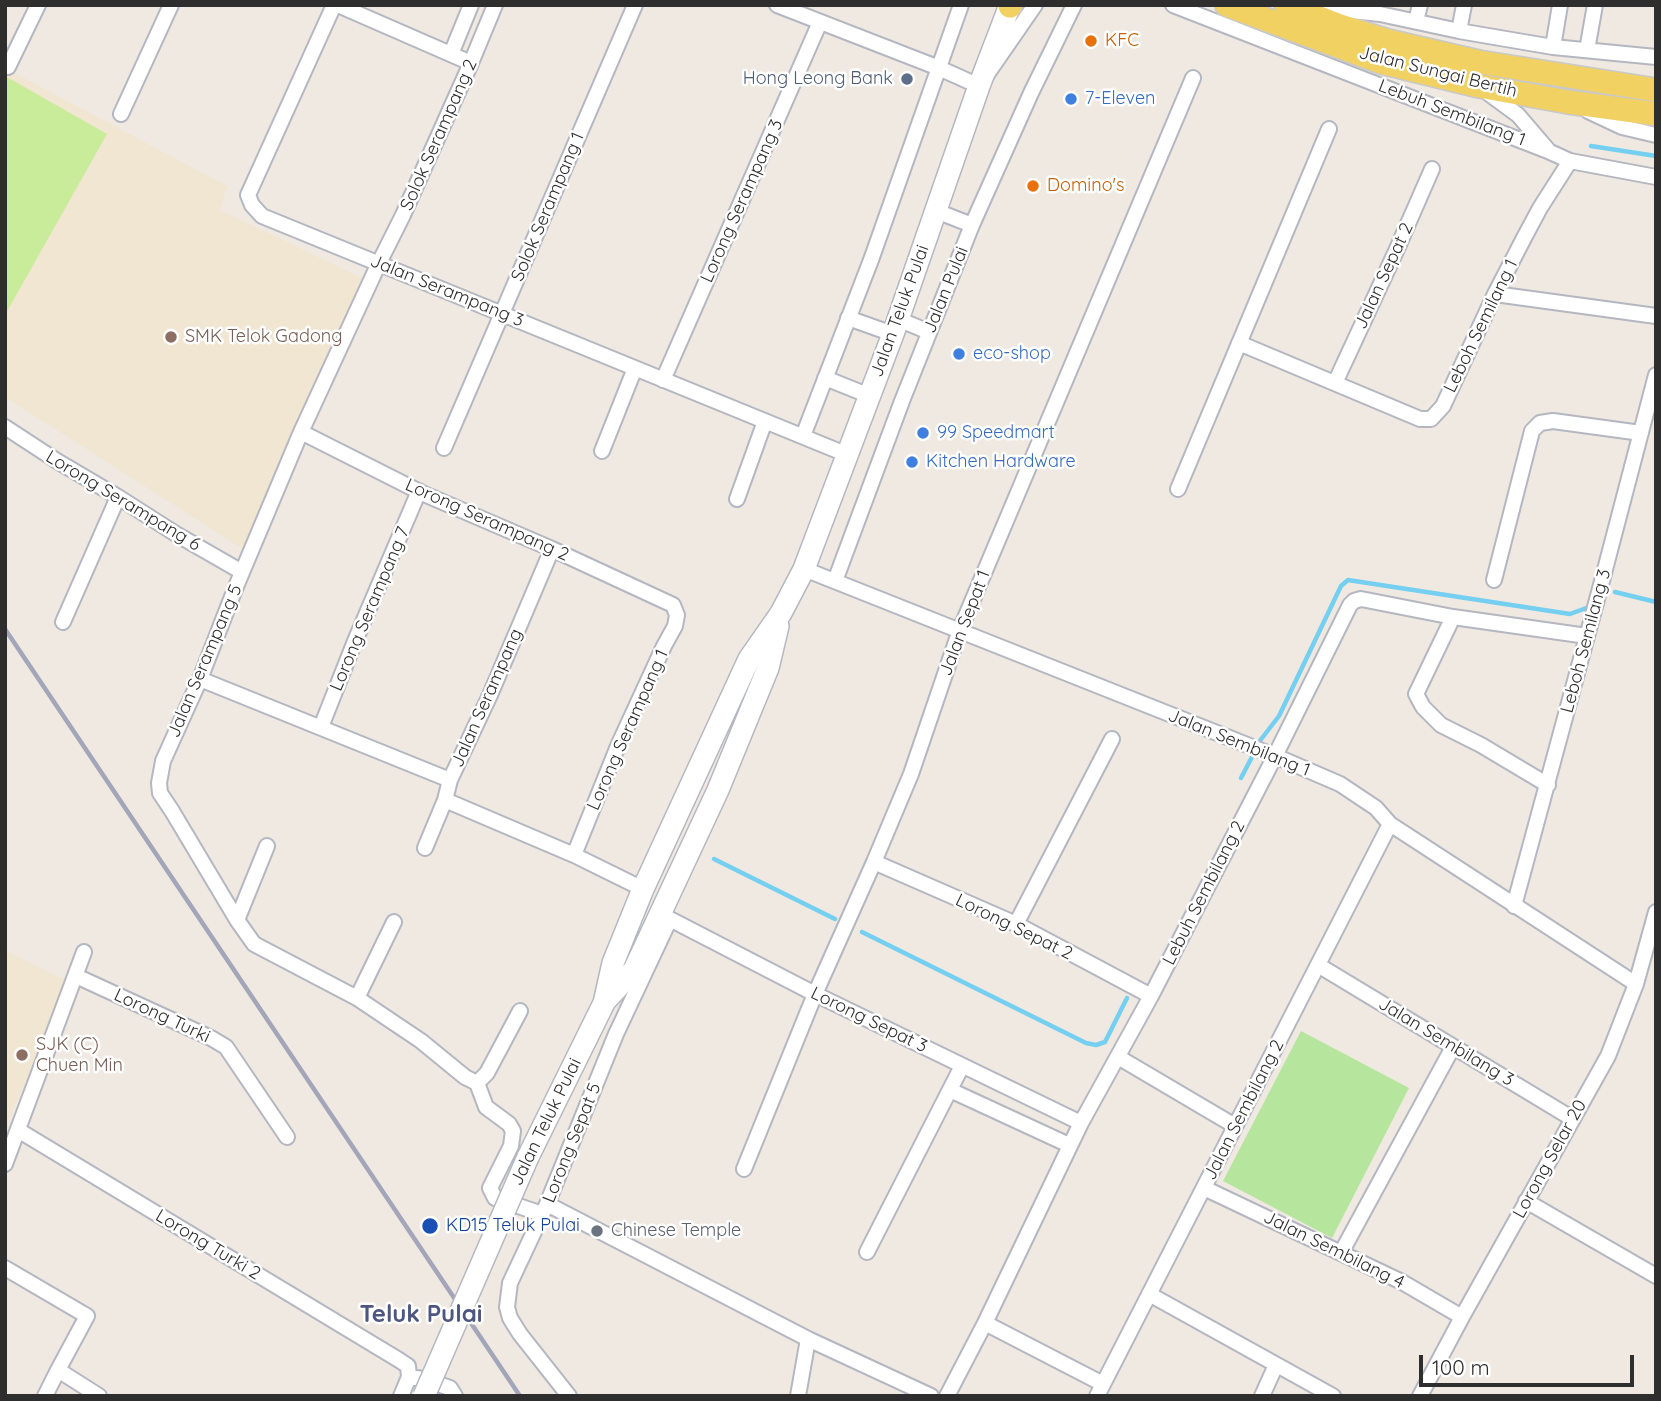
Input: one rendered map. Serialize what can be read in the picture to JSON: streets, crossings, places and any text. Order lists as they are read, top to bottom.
{
  "streets": {
    "main road": ["Jalan Sungai Bertih", "Jalan Teluk Pulai"],
    "street": [
      "Lebuh Sembilang 1",
      "Solok Serampang 2",
      "Lorong Serampang 3",
      "Solok Serampang 1",
      "Jalan Sepat 2",
      "Jalan Pulai",
      "Jalan Serampang 3",
      "Leboh Semilang 1",
      "Lorong Serampang 6",
      "Lorong Serampang 2",
      "Lorong Serampang 7",
      "Jalan Sepat 1",
      "Leboh Semilang 3",
      "Jalan Serampang 5",
      "Jalan Serampang",
      "Lorong Serampang 1",
      "Jalan Sembilang 1",
      "Lebuh Sembilang 2",
      "Lorong Sepat 2",
      "Lorong Turki",
      "Lorong Sepat 3",
      "Jalan Sembilang 3",
      "Jalan Sembilang 2",
      "Lorong Sepat 5",
      "Lorong Selar 20",
      "Lorong Turki 2",
      "Jalan Sembilang 4"
    ]
  },
  "crossings": [
    ["Lebuh Sembilang 1", "Leboh Semilang 1"],
    ["Solok Serampang 2", "Jalan Serampang 3"],
    ["Solok Serampang 2", "Jalan Serampang 5"],
    ["Lorong Serampang 3", "Jalan Serampang 3"],
    ["Solok Serampang 1", "Jalan Serampang 3"],
    ["Jalan Sepat 2", "Leboh Semilang 1"],
    ["Jalan Pulai", "Jalan Sembilang 1"],
    ["Jalan Serampang 3", "Jalan Teluk Pulai"],
    ["Jalan Serampang 3", "Jalan Serampang 5"],
    ["Jalan Teluk Pulai", "Jalan Sembilang 1"],
    ["Jalan Teluk Pulai", "Lorong Sepat 3"],
    ["Jalan Teluk Pulai", "Lorong Sepat 5"],
    ["Lorong Serampang 6", "Jalan Serampang 5"],
    ["Lorong Serampang 2", "Lorong Serampang 7"],
    ["Lorong Serampang 2", "Jalan Serampang 5"],
    ["Lorong Serampang 2", "Jalan Serampang"],
    ["Lorong Serampang 2", "Lorong Serampang 1"],
    ["Jalan Sepat 1", "Jalan Sembilang 1"],
    ["Jalan Sepat 1", "Lorong Sepat 2"],
    ["Jalan Sepat 1", "Lorong Sepat 3"],
    ["Leboh Semilang 3", "Jalan Sembilang 1"],
    ["Leboh Semilang 3", "Lebuh Sembilang 2"],
    ["Jalan Sembilang 1", "Lebuh Sembilang 2"],
    ["Jalan Sembilang 1", "Jalan Sembilang 2"],
    ["Jalan Sembilang 1", "Lorong Selar 20"],
    ["Lebuh Sembilang 2", "Lorong Sepat 2"],
    ["Lebuh Sembilang 2", "Lorong Sepat 3"],
    ["Lorong Sepat 3", "Lorong Sepat 5"],
    ["Jalan Sembilang 3", "Jalan Sembilang 2"],
    ["Jalan Sembilang 3", "Lorong Selar 20"],
    ["Jalan Sembilang 2", "Jalan Sembilang 4"],
    ["Lorong Selar 20", "Jalan Sembilang 4"]
  ],
  "districts": ["Teluk Pulai"],
  "places": [
    "KFC",
    "Hong Leong Bank",
    "7-Eleven",
    "Domino's",
    "SMK Telok Gadong",
    "eco-shop",
    "99 Speedmart",
    "Kitchen Hardware",
    "SJK (C) Chuen Min",
    "KD15 Teluk Pulai",
    "Chinese Temple"
  ],
  "scale_bar": "100 m"
}
